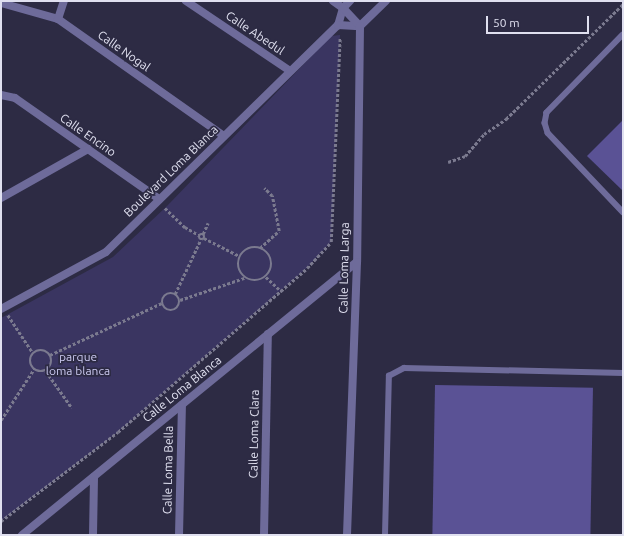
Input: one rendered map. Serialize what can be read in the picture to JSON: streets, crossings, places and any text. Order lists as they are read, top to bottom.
{
  "streets": {
    "street": [
      "Calle Abedul",
      "Calle Nogal",
      "Calle Encino",
      "Boulevard Loma Blanca",
      "Calle Loma Larga",
      "Calle Loma Blanca",
      "Calle Loma Clara",
      "Calle Loma Bella"
    ]
  },
  "crossings": [
    ["Calle Abedul", "Boulevard Loma Blanca"],
    ["Calle Nogal", "Boulevard Loma Blanca"],
    ["Calle Encino", "Boulevard Loma Blanca"],
    ["Calle Loma Larga", "Calle Loma Blanca"],
    ["Calle Loma Blanca", "Calle Loma Clara"],
    ["Calle Loma Blanca", "Calle Loma Bella"]
  ],
  "parks": ["parque loma blanca"],
  "scale_bar": "50 m"
}
